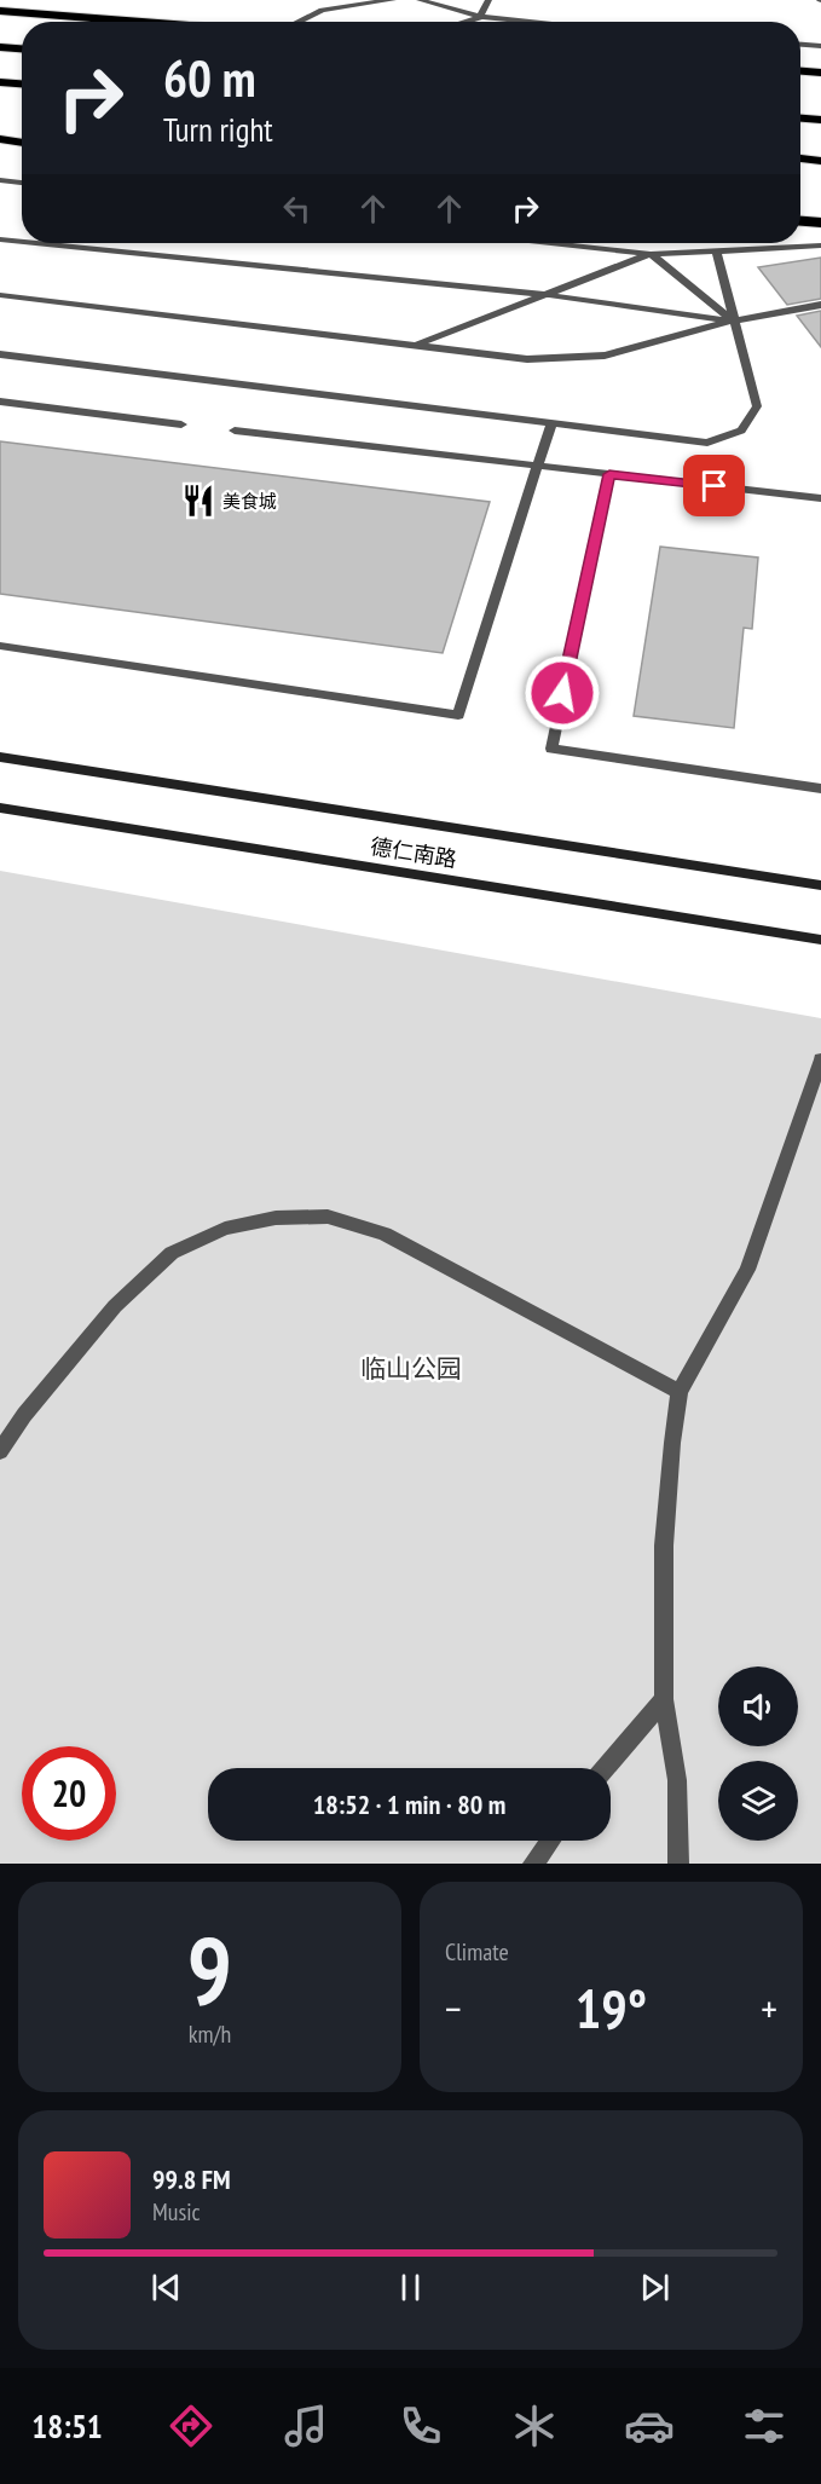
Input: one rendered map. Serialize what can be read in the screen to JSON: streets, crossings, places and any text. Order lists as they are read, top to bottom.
{
  "streets": {
    "main road": ["德仁南路"]
  },
  "parks": ["临山公园"],
  "places": {
    "restaurant": ["美食城"]
  },
  "page": {
    "turn": ["60 m", "Turn right"],
    "limit": "20",
    "trip": "18:52 · 1 min · 80 m",
    "tile": [
      ["9", "km/h"],
      "Climate"
    ],
    "heat": ["−", "19°", "+"],
    "song": ["99.8 FM", "Music"],
    "tabs": "18:51"
  }
}
